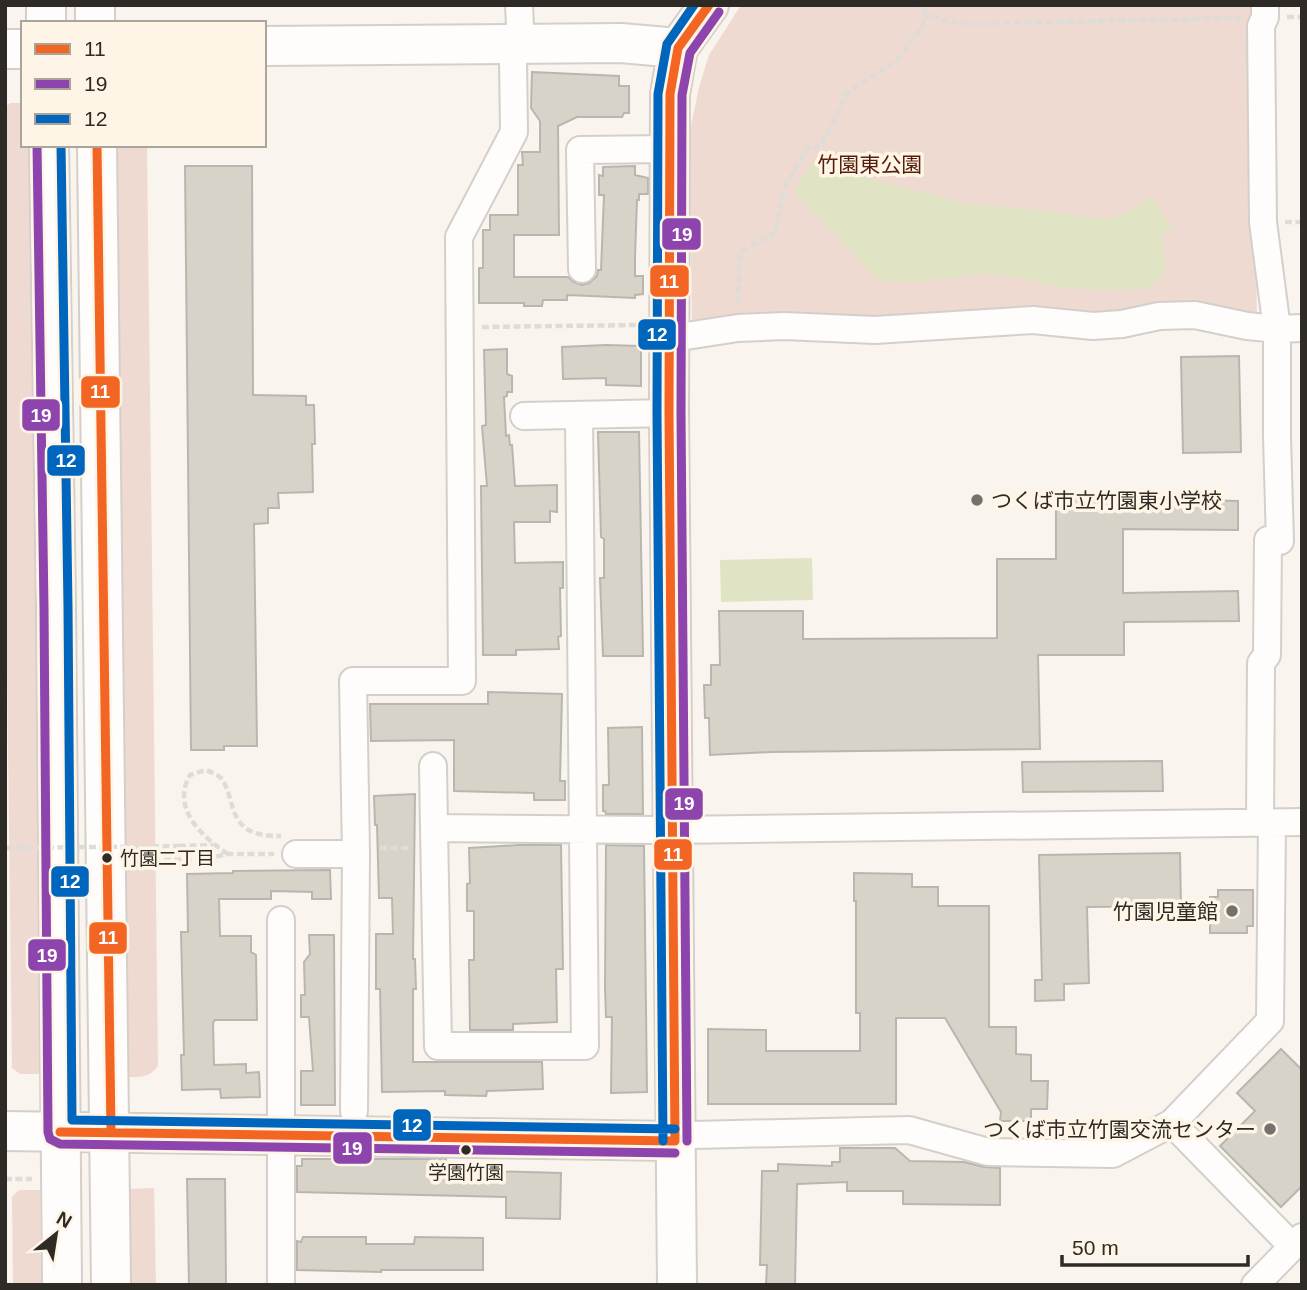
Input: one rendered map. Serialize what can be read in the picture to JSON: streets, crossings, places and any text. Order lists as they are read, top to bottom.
{
  "parks": ["竹園東公園"],
  "places": [
    "つくば市立竹園東小学校",
    "竹園二丁目",
    "竹園児童館",
    "つくば市立竹園交流センター",
    "学園竹園"
  ],
  "lines": ["transit line 11", "transit line 12", "transit line 19"],
  "legend": ["11", "19", "12"],
  "scale_bar": "50 m",
  "north": "top right"
}
